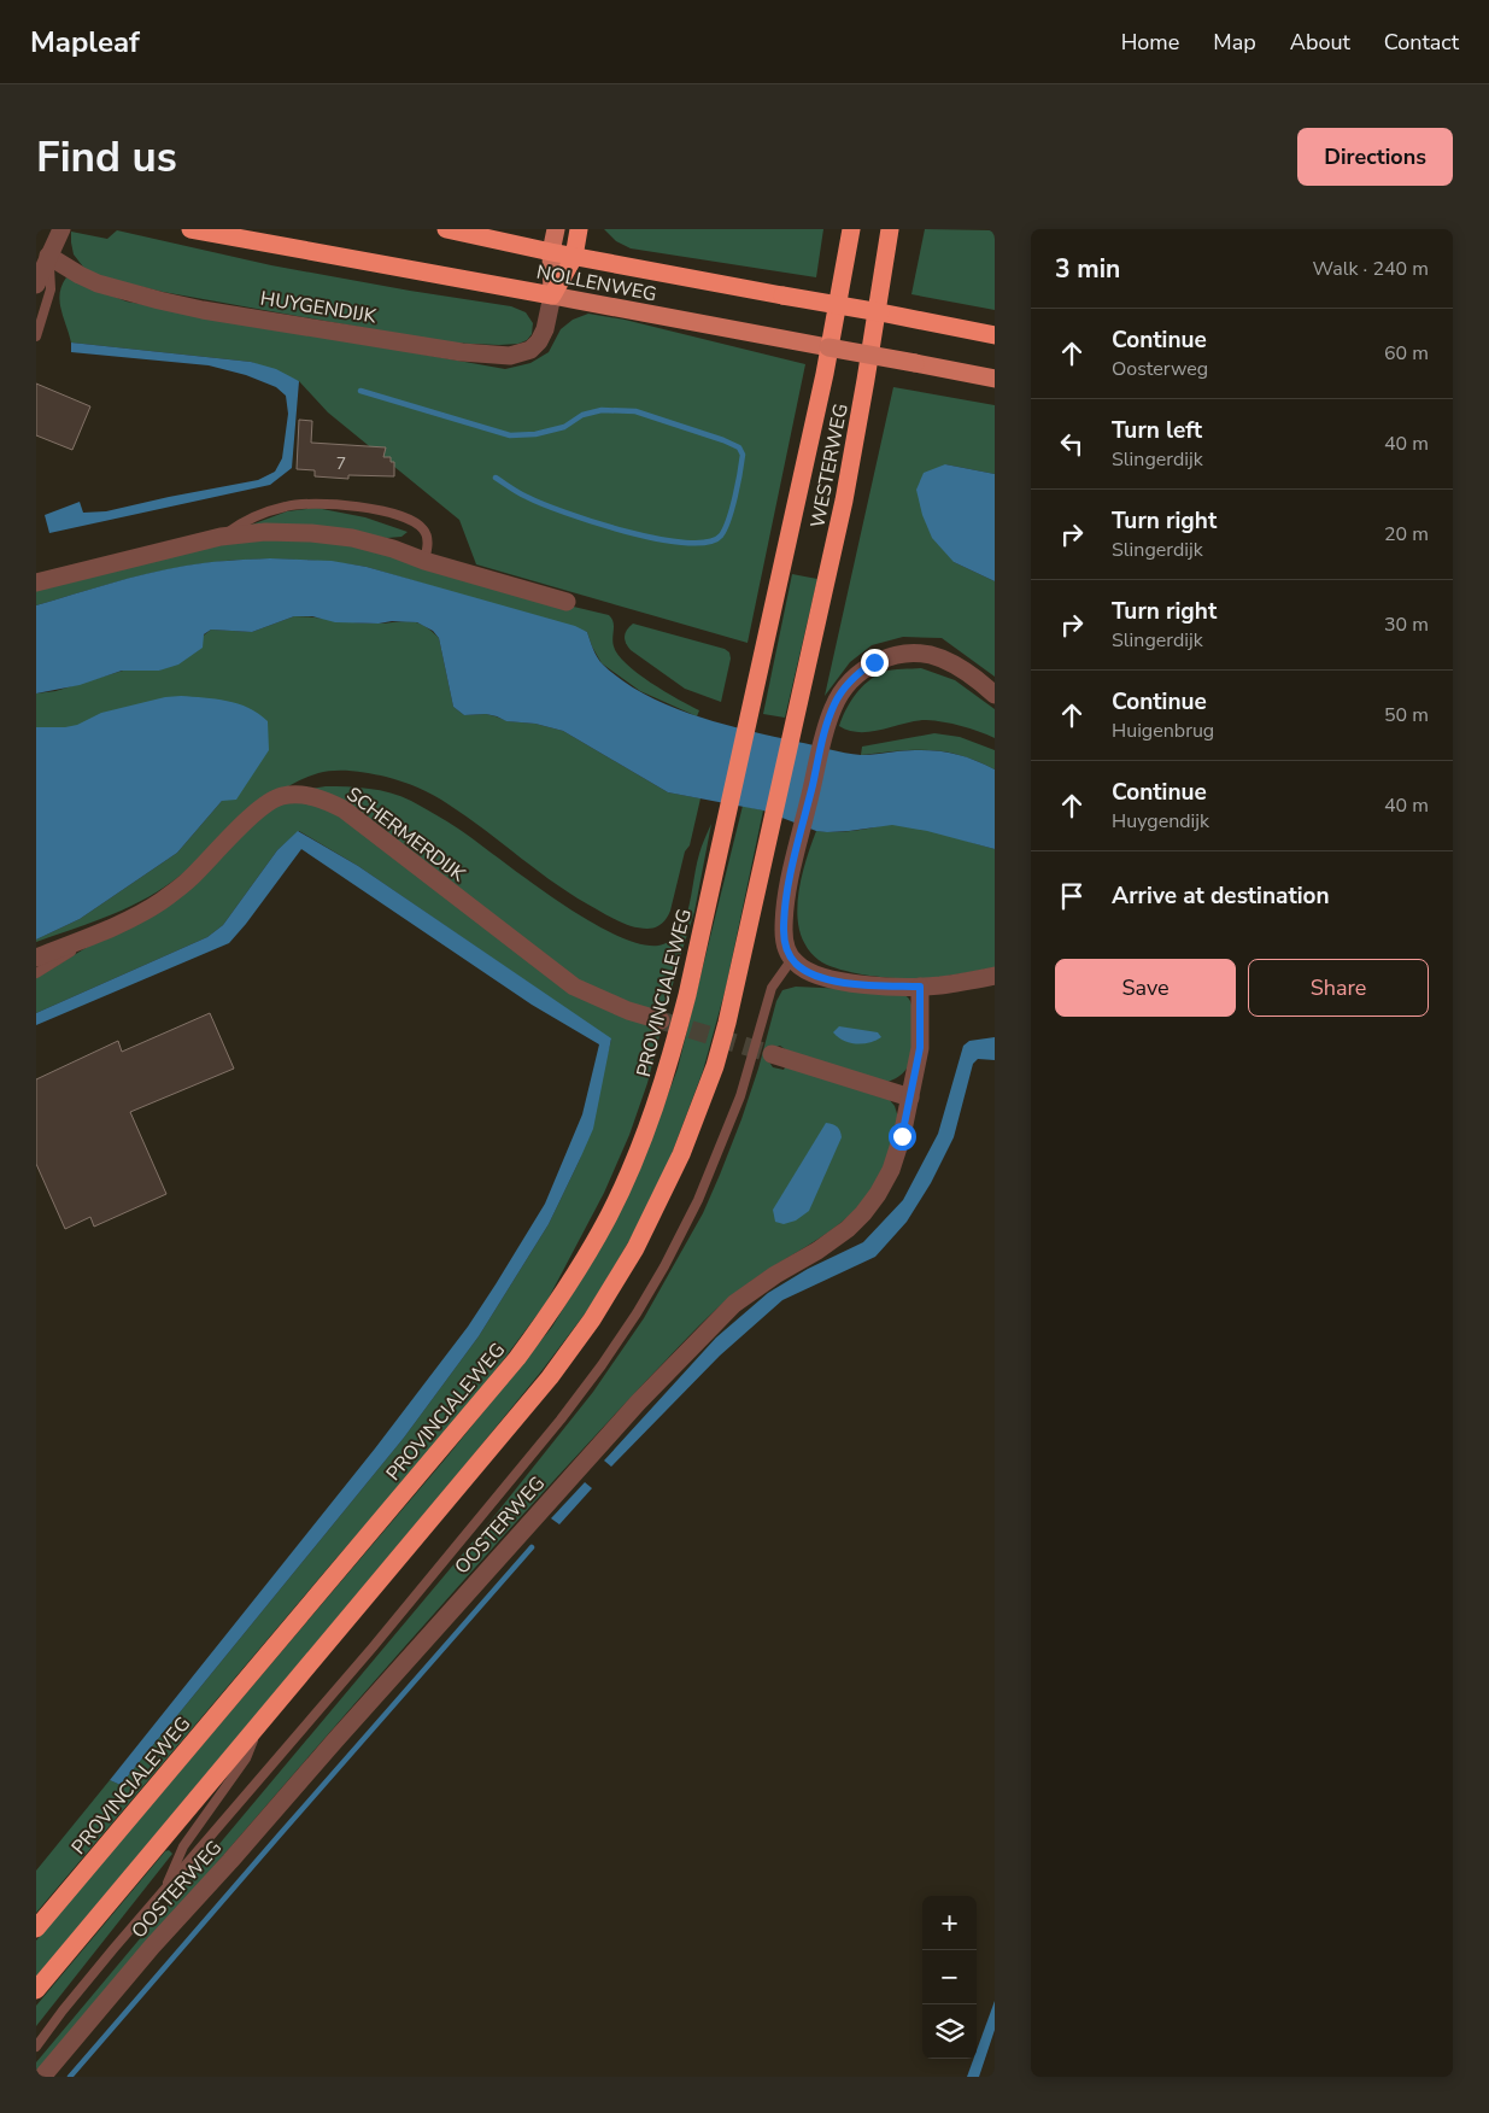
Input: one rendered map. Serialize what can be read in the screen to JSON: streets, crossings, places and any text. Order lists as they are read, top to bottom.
{
  "streets": {
    "highway": ["NOLLENWEG", "WESTERWEG", "PROVINCIALEWEG"],
    "street": ["HUYGENDIJK", "SCHERMERDIJK", "OOSTERWEG"]
  },
  "crossings": [
    ["NOLLENWEG", "HUYGENDIJK"],
    ["WESTERWEG", "PROVINCIALEWEG"]
  ],
  "house_numbers": ["7"],
  "page": {
    "header": "Mapleaf",
    "nav": [
      "Home",
      "Map",
      "About",
      "Contact"
    ],
    "buttons": [
      "Directions",
      ["Save", "Share"]
    ],
    "title": "Find us",
    "heading": ["3 min", "Walk · 240 m"],
    "list": [
      ["Continue", "Oosterweg", "60 m"],
      ["Turn left", "Slingerdijk", "40 m"],
      ["Turn right", "Slingerdijk", "20 m"],
      ["Turn right", "Slingerdijk", "30 m"],
      ["Continue", "Huigenbrug", "50 m"],
      ["Continue", "Huygendijk", "40 m"],
      "Arrive at destination"
    ],
    "map_buttons": ["+", "−"]
  }
}
